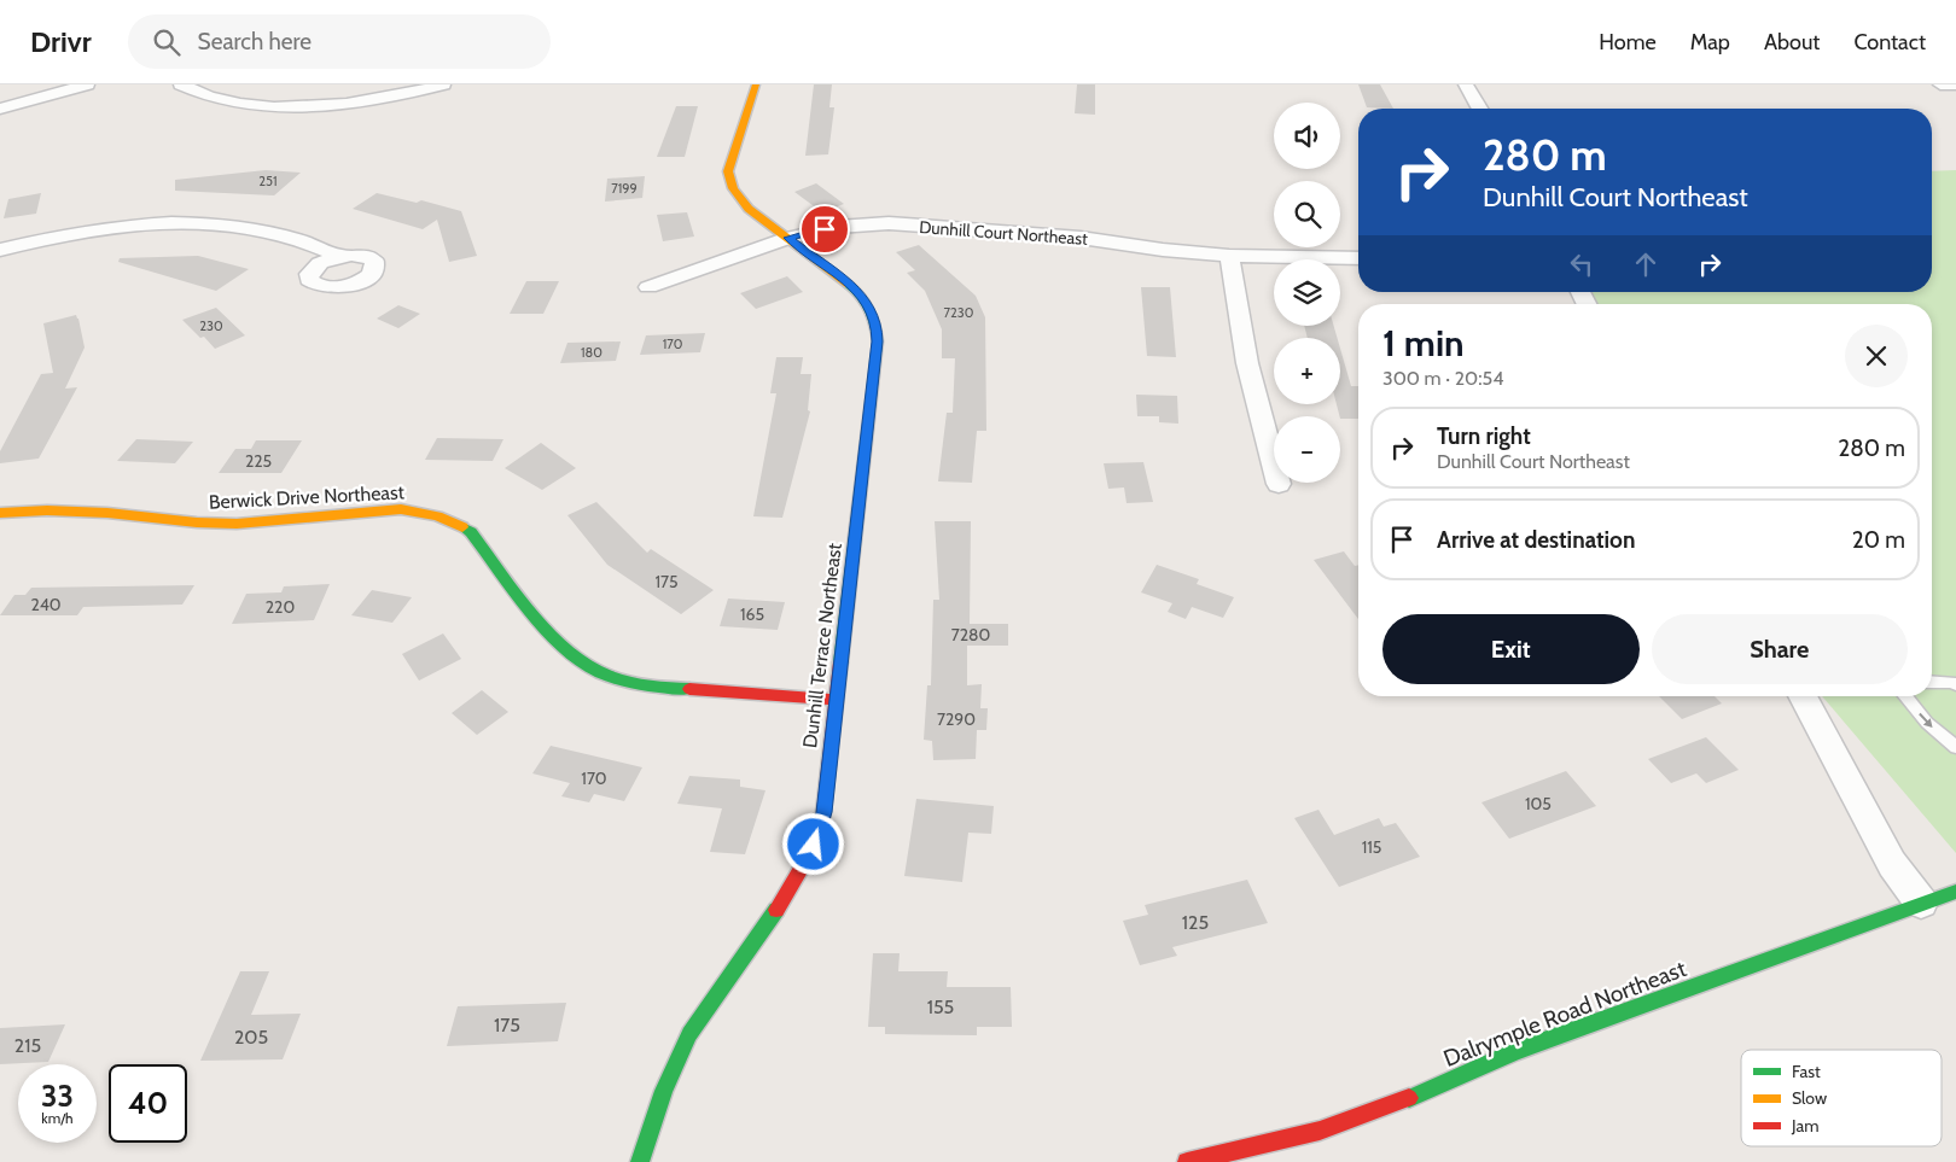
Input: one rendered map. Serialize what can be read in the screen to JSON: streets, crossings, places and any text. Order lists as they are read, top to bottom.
{
  "streets": {
    "street": [
      "Dunhill Court Northeast",
      "Berwick Drive Northeast",
      "Dunhill Terrace Northeast",
      "Dalrymple Road Northeast"
    ]
  },
  "crossings": [
    ["Dunhill Court Northeast", "Dunhill Terrace Northeast"],
    ["Berwick Drive Northeast", "Dunhill Terrace Northeast"]
  ],
  "house_numbers": [
    "251",
    "7199",
    "7230",
    "230",
    "170",
    "180",
    "225",
    "175",
    "240",
    "220",
    "165",
    "7280",
    "7290",
    "170",
    "105",
    "115",
    "125",
    "155",
    "175",
    "205",
    "215"
  ],
  "legend": ["Fast", "Slow", "Jam"],
  "page": {
    "header": "Drivr",
    "search": "Search here",
    "nav": [
      "Home",
      "Map",
      "About",
      "Contact"
    ],
    "map_buttons": ["+", "−"],
    "turn": ["280 m", "Dunhill Court Northeast"],
    "heading": ["1 min", "300 m · 20:54"],
    "list": [
      {
        "name": "Turn right",
        "note": "Dunhill Court Northeast",
        "value": "280 m"
      },
      {
        "name": "Arrive at destination",
        "value": "20 m"
      }
    ],
    "buttons": ["Exit", "Share"],
    "speed": "33 km/h",
    "limit": "40"
  }
}
